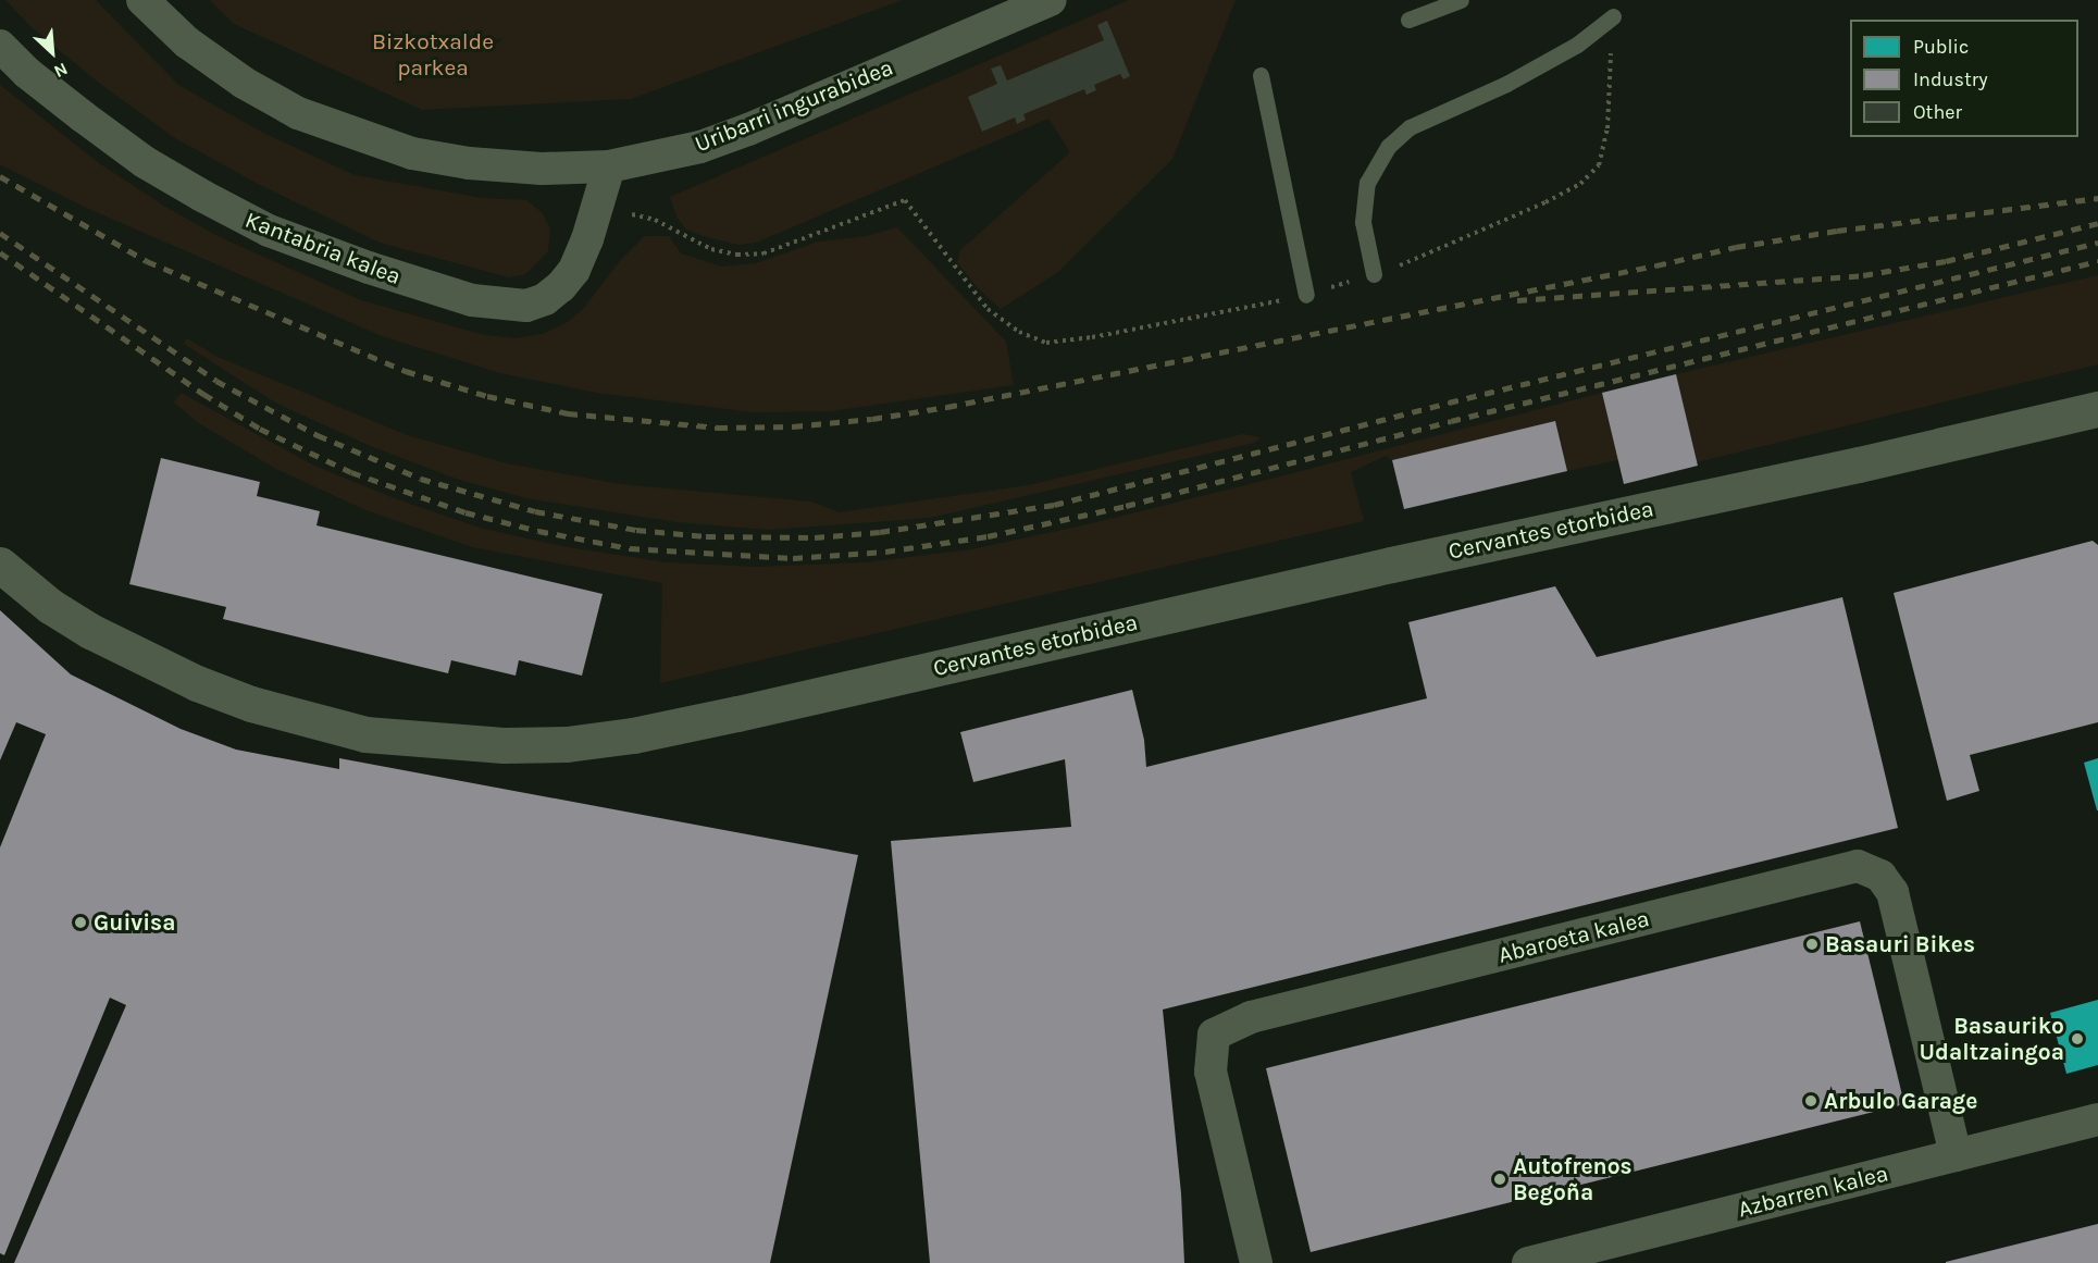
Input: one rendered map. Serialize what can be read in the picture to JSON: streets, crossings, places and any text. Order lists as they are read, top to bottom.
{
  "streets": {
    "street": [
      "Uribarri ingurabidea",
      "Kantabria kalea",
      "Cervantes etorbidea",
      "Abaroeta kalea",
      "Azbarren kalea"
    ]
  },
  "crossings": [
    ["Uribarri ingurabidea", "Kantabria kalea"],
    ["Abaroeta kalea", "Azbarren kalea"]
  ],
  "parks": ["Bizkotxalde parkea"],
  "places": [
    "Guivisa",
    "Basauri Bikes",
    "Basauriko Udaltzaingoa",
    "Arbulo Garage",
    "Autofrenos Begoña"
  ],
  "legend": ["Public", "Industry", "Other"],
  "north": "bottom right"
}
